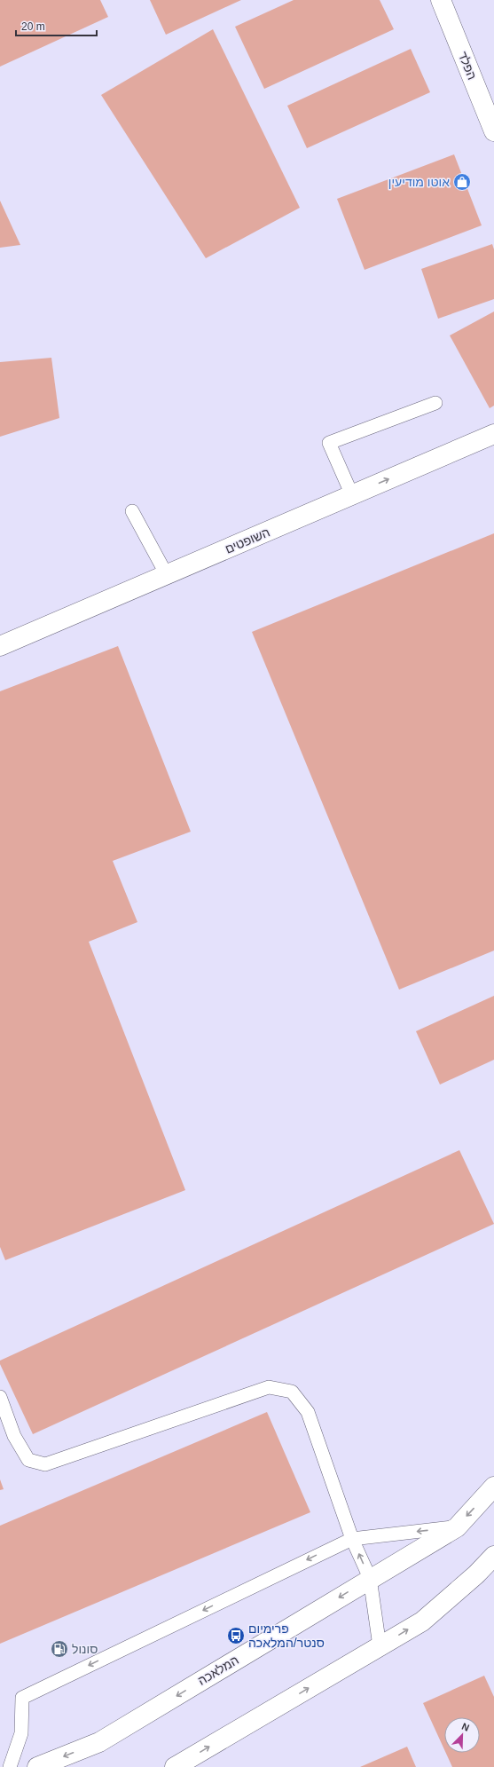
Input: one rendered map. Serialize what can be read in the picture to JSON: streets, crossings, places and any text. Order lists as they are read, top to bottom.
{
  "streets": {
    "main road": ["הפלד", "השופטים", "המלאכה"]
  },
  "places": {
    "shop": ["אוטו מודיעין"],
    "bus stop": ["פרימיום סנטר/המלאכה"],
    "fuel station": ["סונול"]
  },
  "scale_bar": "20 m",
  "north": "top right"
}
